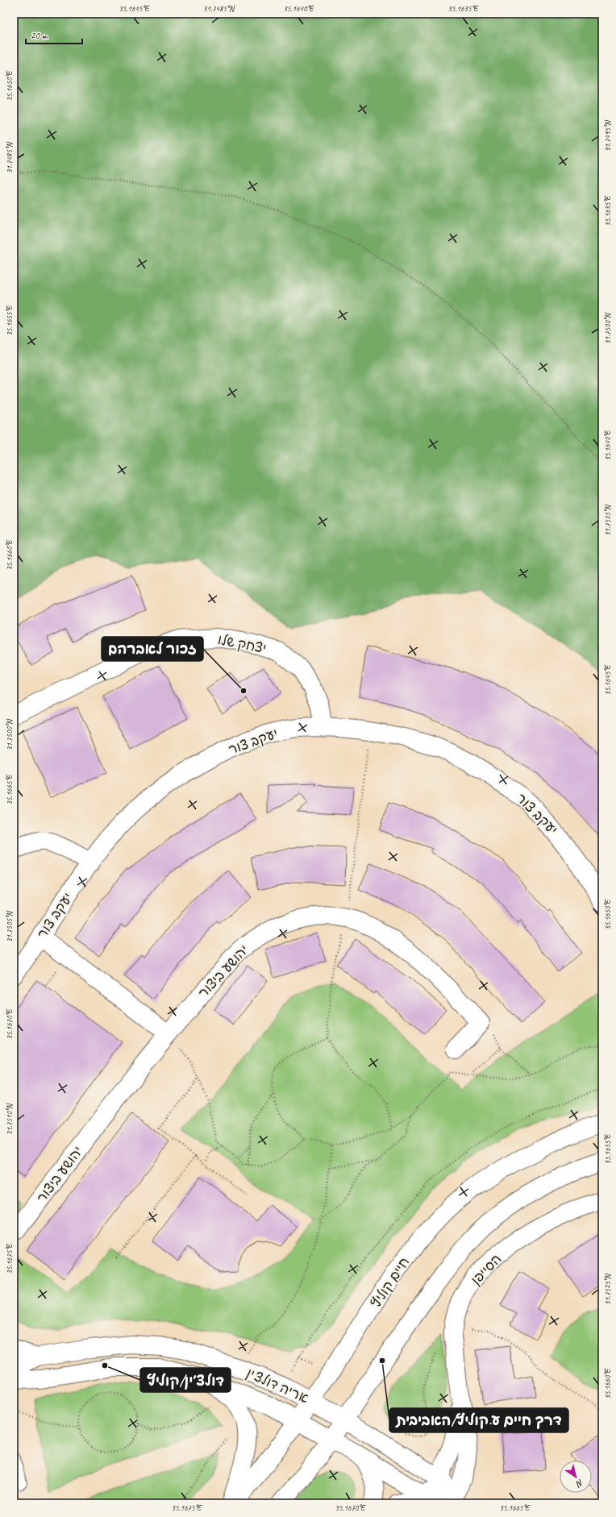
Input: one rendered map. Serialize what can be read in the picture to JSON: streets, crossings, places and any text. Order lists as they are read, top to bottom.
{
  "streets": {
    "street": [
      "יצחק שלו",
      "יעקב צור",
      "יהושע ביצור",
      "הסייפן",
      "חיים קוליץ",
      "אריה דולצ'ין"
    ]
  },
  "crossings": [
    ["יצחק שלו", "יעקב צור"],
    ["הסייפן", "אריה דולצ'ין"],
    ["חיים קוליץ", "אריה דולצ'ין"]
  ],
  "places": ["זכור לאברהם", "דרך חיים ע.קוליץ/האביבית", "דולצ׳ין/קוליץ"],
  "scale_bar": "20 m",
  "north": "bottom right",
  "coordinates": [
    "35.1645°E",
    "31.7485°N",
    "35.1640°E",
    "35.1635°E",
    "35.1650°E",
    "31.7495°N",
    "35.1655°E",
    "31.7500°N",
    "31.7505°N",
    "35.1660°E",
    "35.1665°E",
    "35.1670°E",
    "31.7510°N",
    "35.1675°E",
    "31.7525°N"
  ]
}
